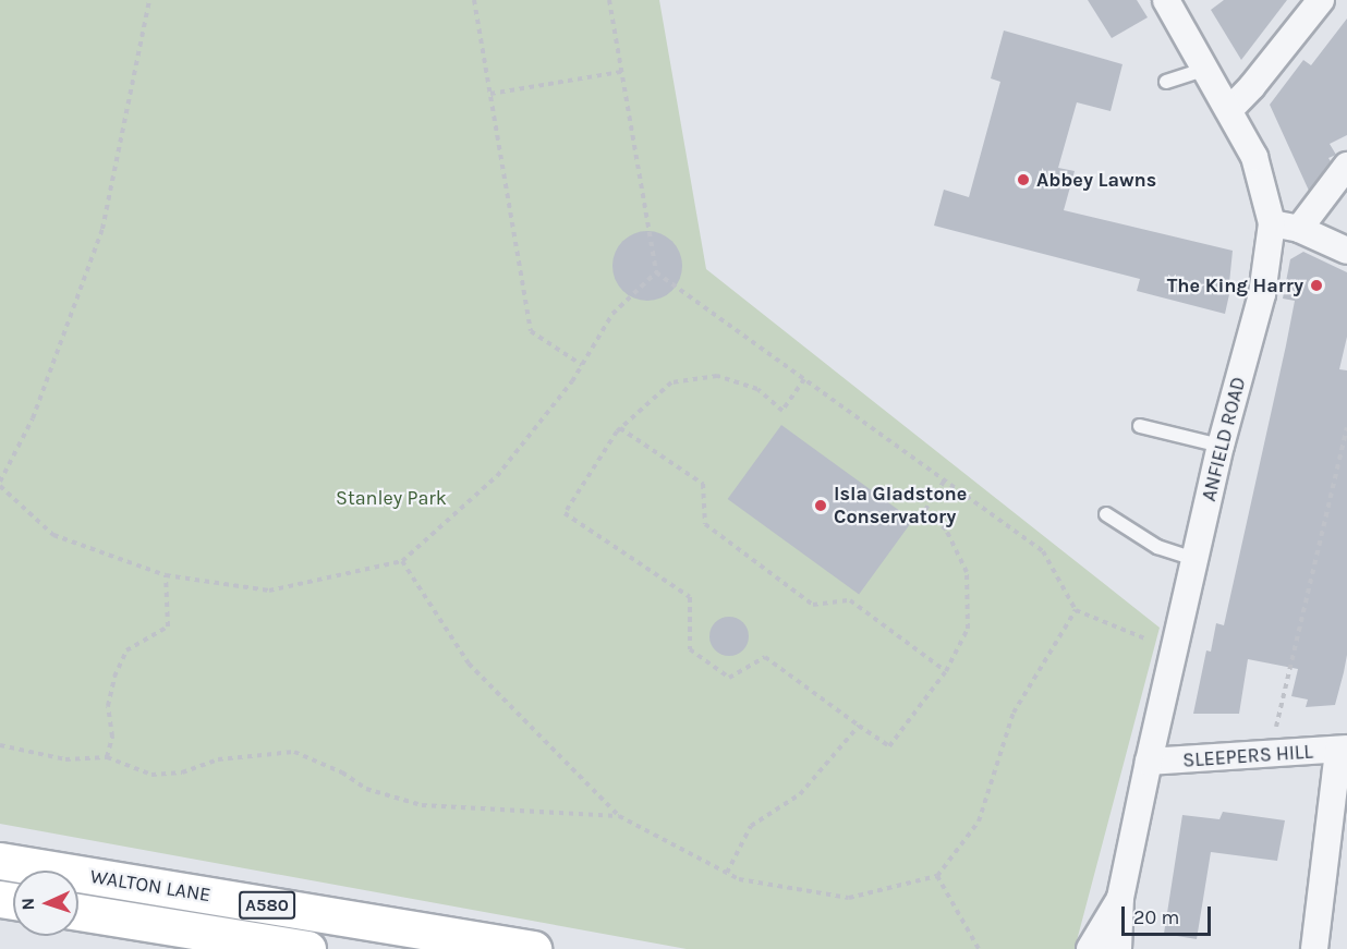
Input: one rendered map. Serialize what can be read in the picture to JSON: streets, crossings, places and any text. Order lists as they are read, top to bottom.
{
  "streets": {
    "highway": ["WALTON LANE", "A580"],
    "street": ["ANFIELD ROAD", "SLEEPERS HILL"]
  },
  "crossings": [
    ["ANFIELD ROAD", "SLEEPERS HILL"]
  ],
  "parks": ["Stanley Park"],
  "places": ["Abbey Lawns", "The King Harry", "Isla Gladstone Conservatory"],
  "scale_bar": "20 m",
  "north": "left"
}
